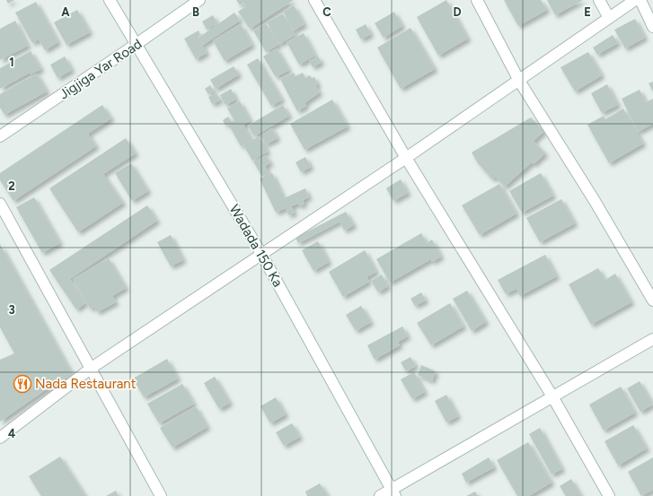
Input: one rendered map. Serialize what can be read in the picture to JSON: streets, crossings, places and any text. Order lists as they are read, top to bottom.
{
  "streets": {
    "street": ["Jigjiga Yar Road", "Wadada 150 Ka"]
  },
  "crossings": [
    ["Jigjiga Yar Road", "Wadada 150 Ka"]
  ],
  "places": {
    "restaurant": ["Nada Restaurant"]
  },
  "grid": {
    "columns": [
      "A",
      "B",
      "C",
      "D",
      "E"
    ],
    "rows": [
      "1",
      "2",
      "3",
      "4"
    ]
  }
}
